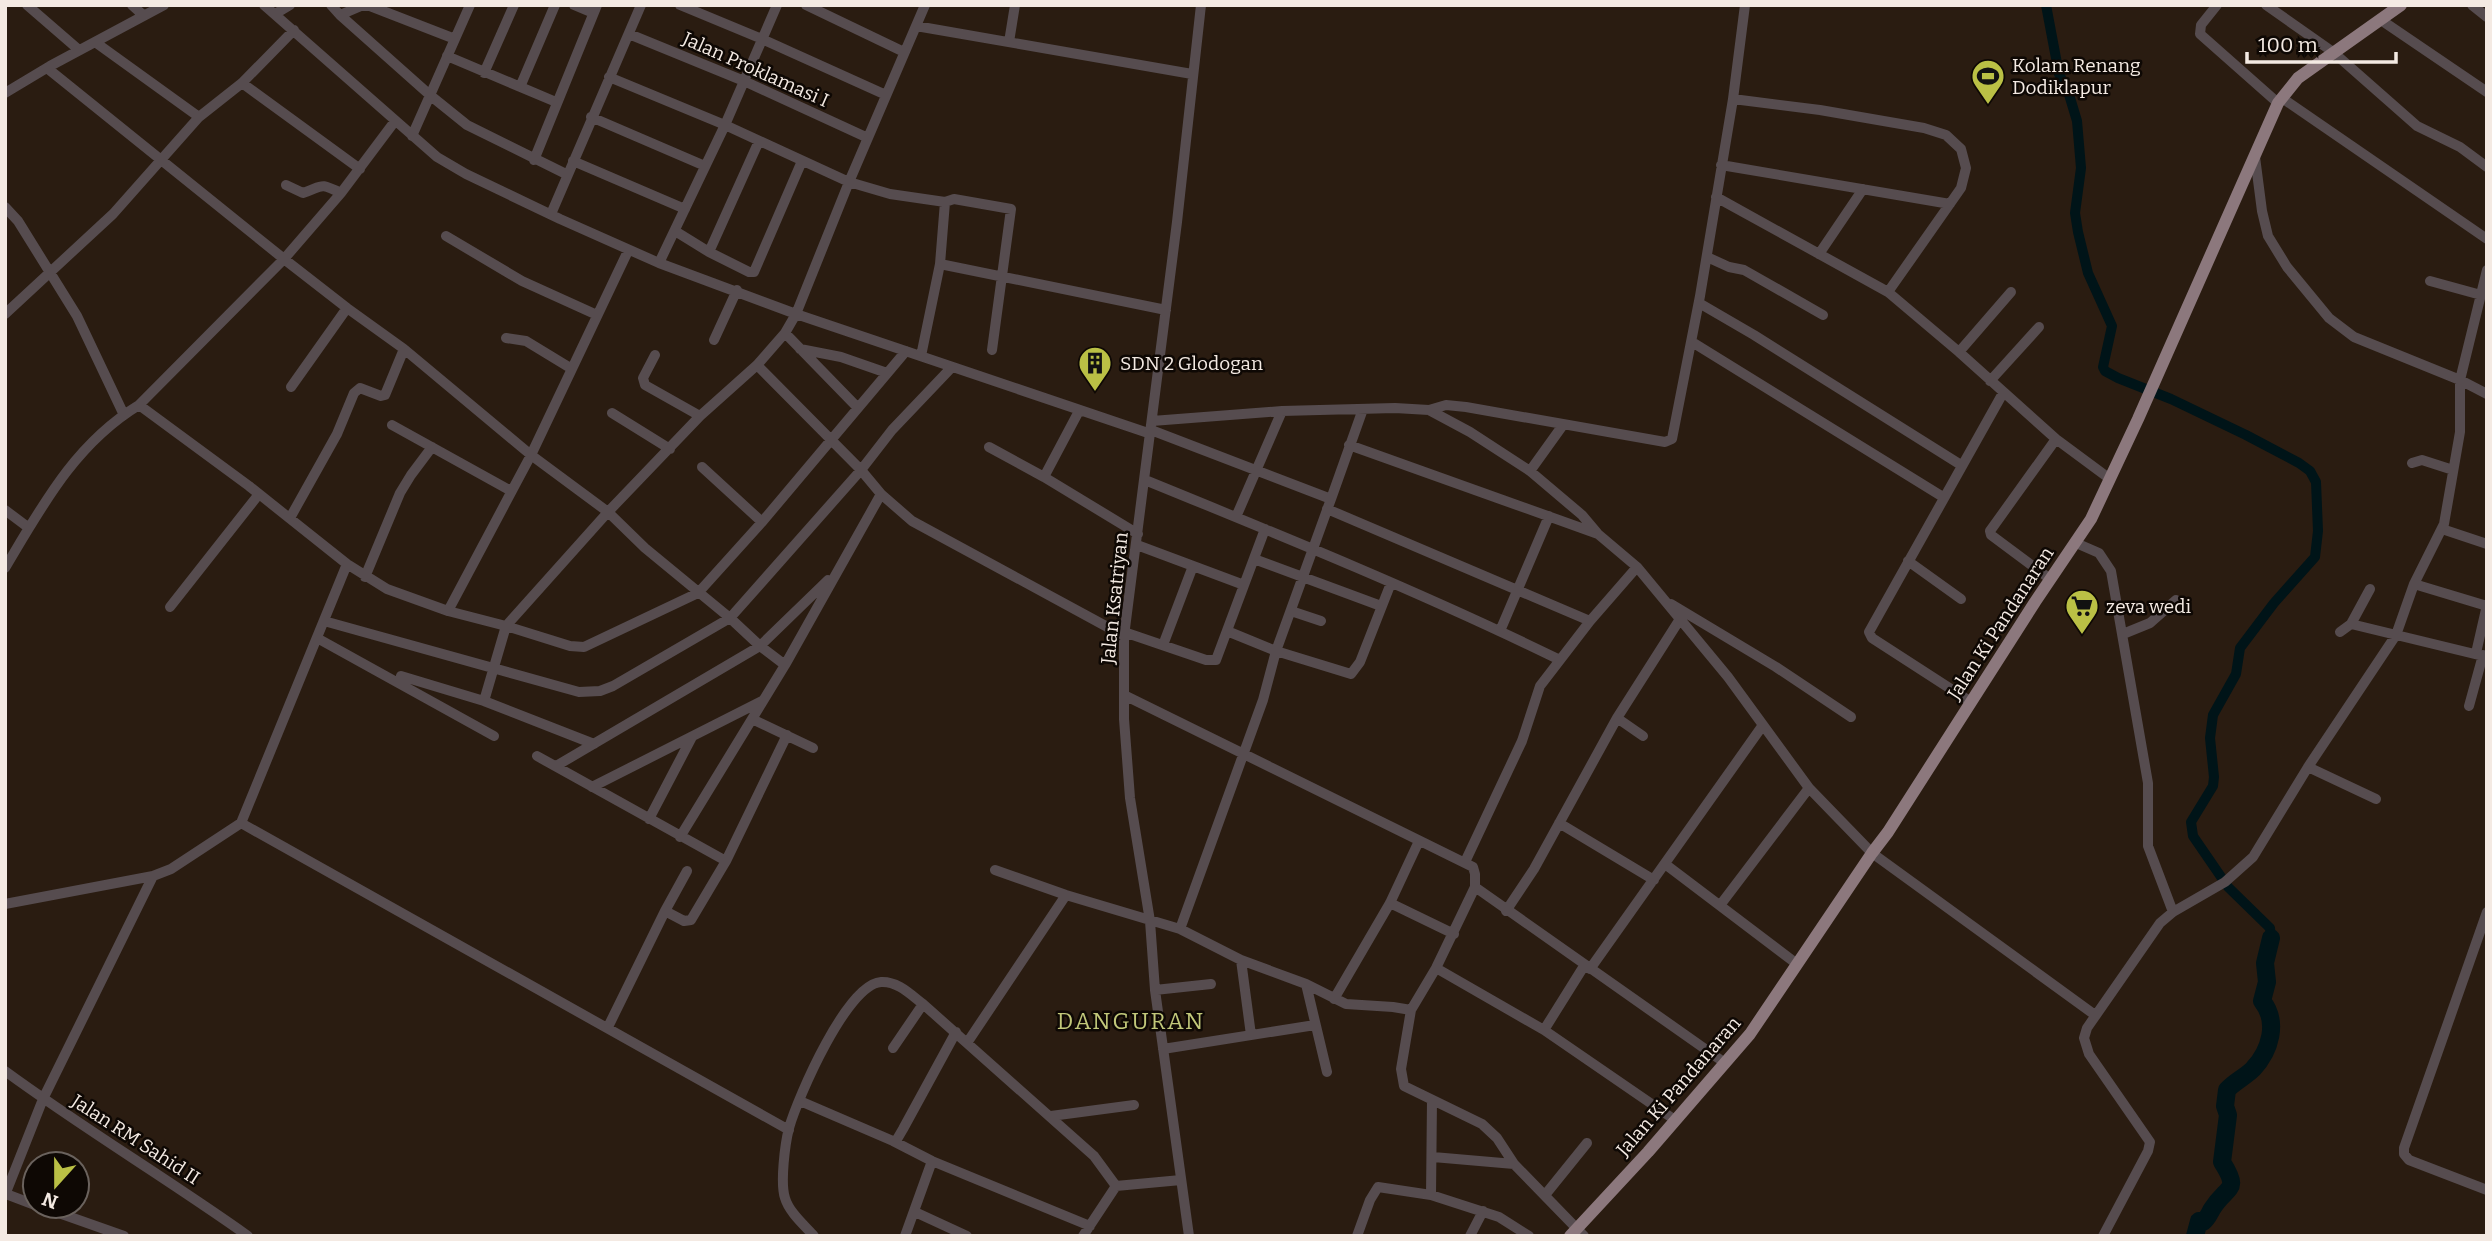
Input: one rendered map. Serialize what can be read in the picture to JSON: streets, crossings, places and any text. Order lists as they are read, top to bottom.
{
  "streets": {
    "main road": ["Jalan Ki Pandanaran"],
    "street": ["Jalan Proklamasi I", "Jalan Ksatriyan", "Jalan RM Sahid II"]
  },
  "districts": ["DANGURAN"],
  "places": {
    "sports": ["Kolam Renang Dodiklapur"],
    "building": ["SDN 2 Glodogan"],
    "supermarket": ["zeva wedi"]
  },
  "scale_bar": "100 m",
  "north": "bottom"
}
